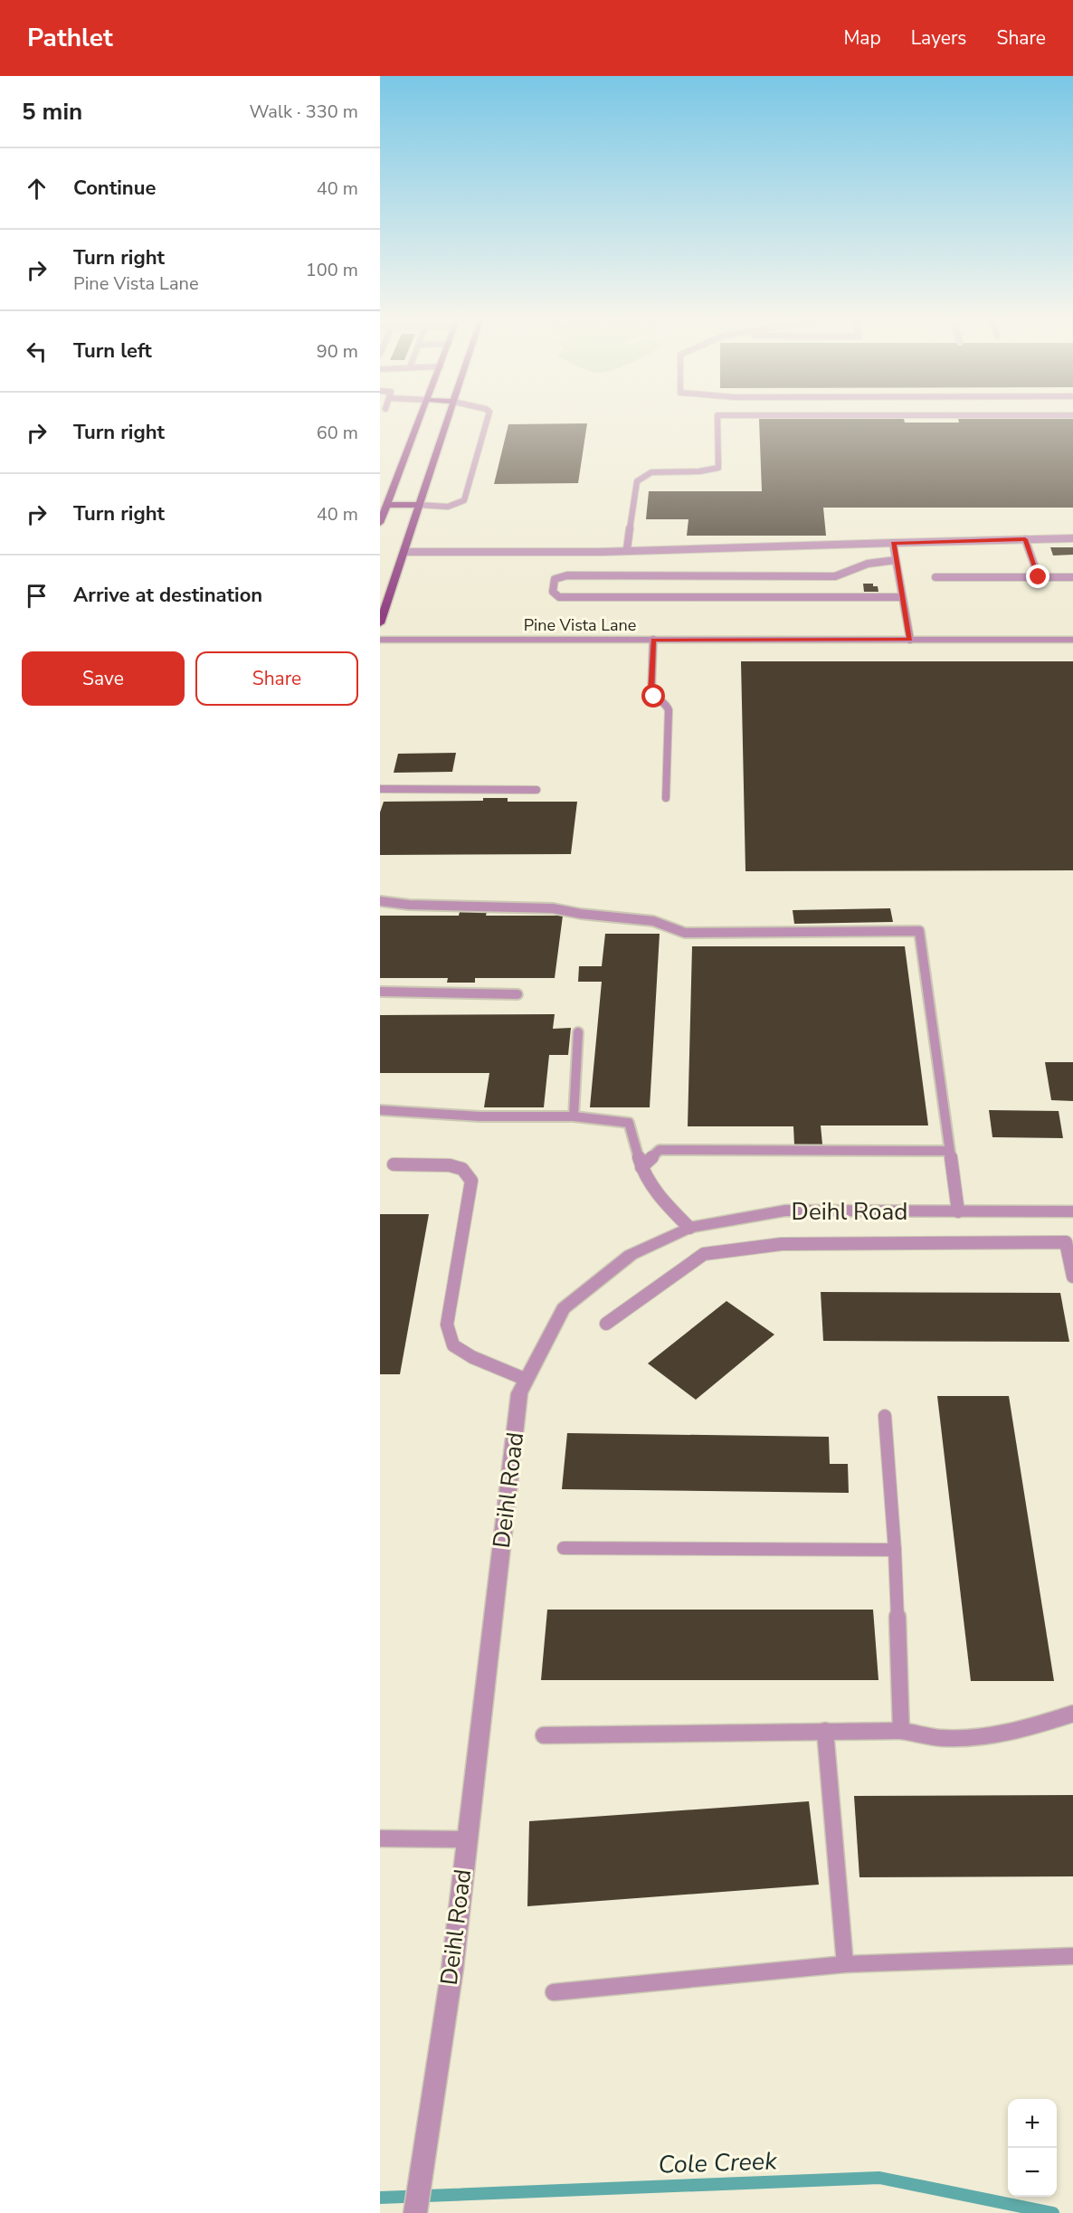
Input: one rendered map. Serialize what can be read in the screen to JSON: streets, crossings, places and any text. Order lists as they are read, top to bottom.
{
  "streets": {
    "street": ["Pine Vista Lane", "Deihl Road"]
  },
  "water": ["Cole Creek"],
  "page": {
    "header": "Pathlet",
    "nav": ["Map", "Layers", "Share"],
    "heading": ["5 min", "Walk · 330 m"],
    "list": [
      ["Continue", "40 m"],
      ["Turn right", "Pine Vista Lane", "100 m"],
      ["Turn left", "90 m"],
      ["Turn right", "60 m"],
      ["Turn right", "40 m"],
      "Arrive at destination"
    ],
    "buttons": ["Save", "Share"],
    "map_buttons": ["+", "−"]
  }
}
